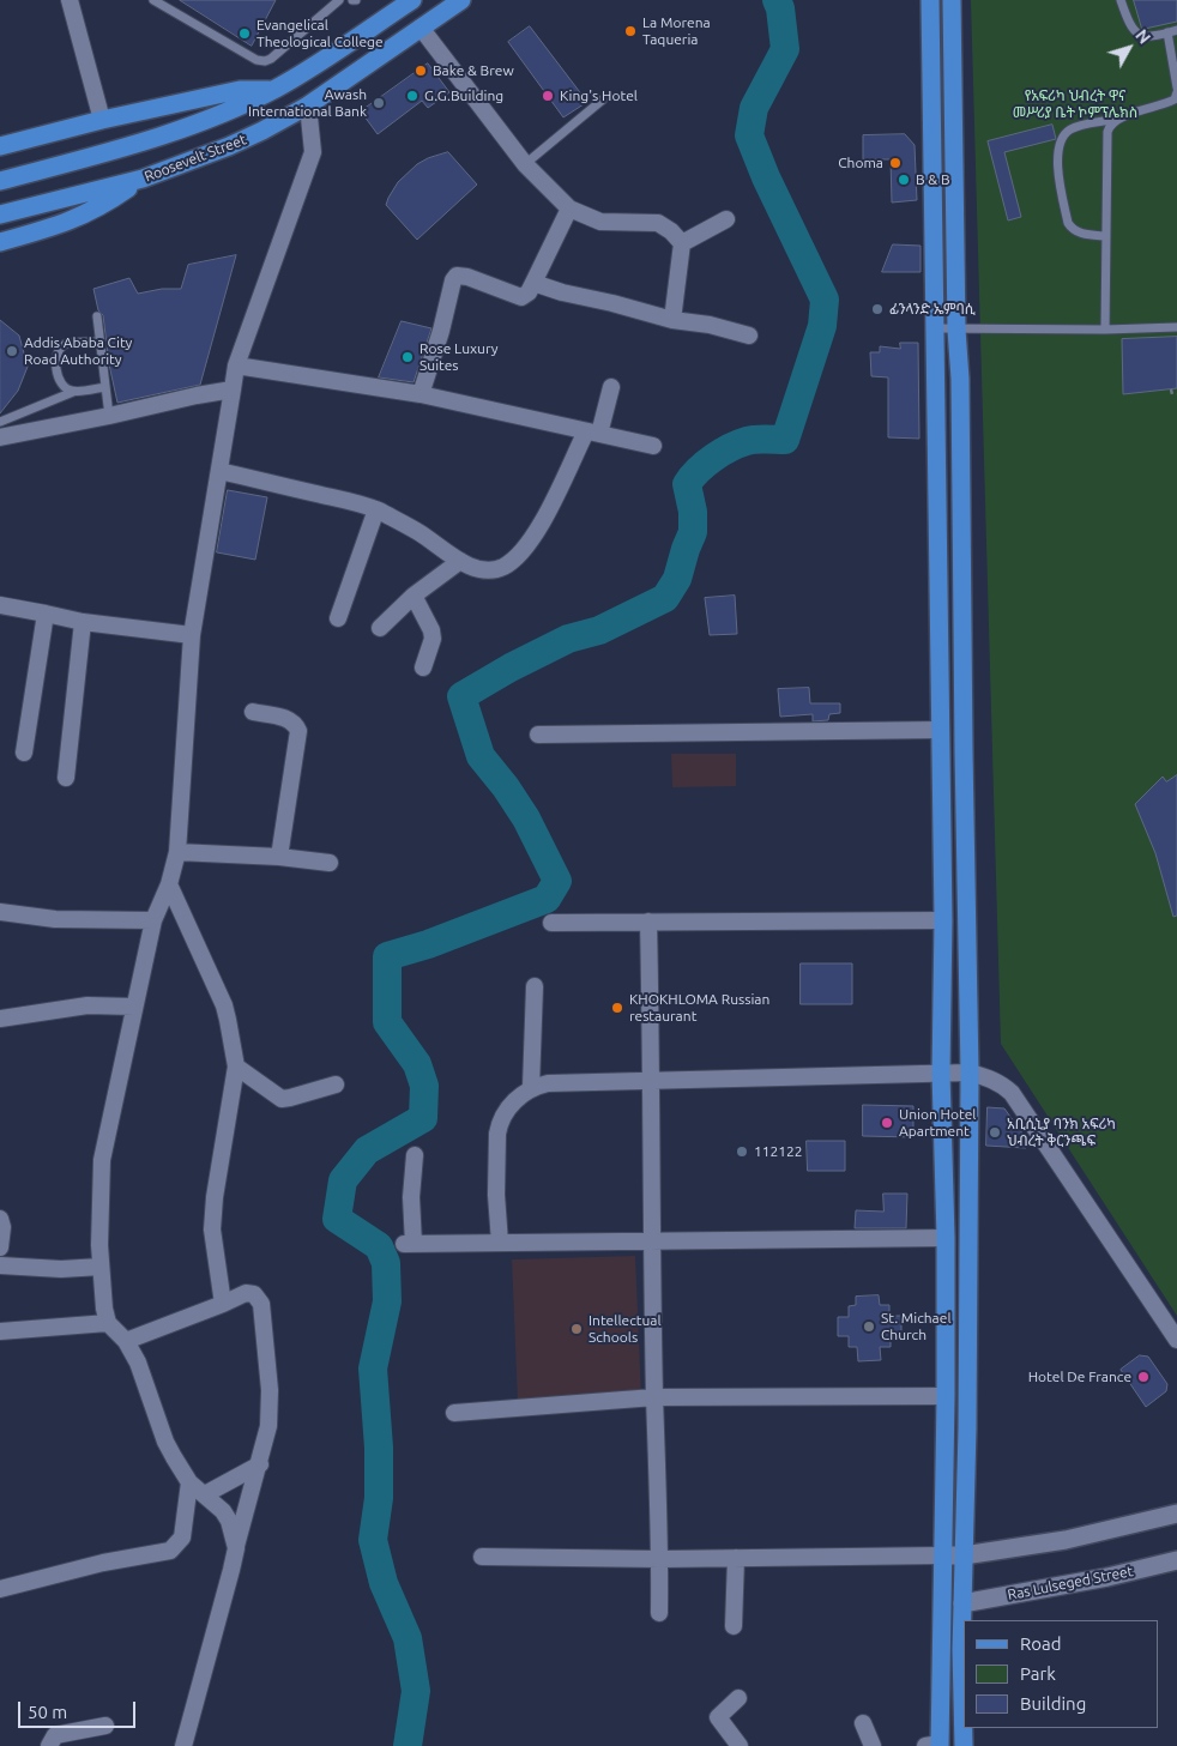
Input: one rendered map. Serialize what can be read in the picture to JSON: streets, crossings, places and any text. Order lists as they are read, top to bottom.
{
  "streets": {
    "main road": ["Roosevelt Street"],
    "street": ["Ras Lulseged Street"]
  },
  "parks": ["የአፍሪካ ህብረት ዋና መሥሪያ ቤት ኮምፕሌክስ"],
  "places": [
    "La Morena Taqueria",
    "Evangelical Theological College",
    "Bake & Brew",
    "G.G.Building",
    "King's Hotel",
    "Awash International Bank",
    "Choma",
    "B & B",
    "ፊንላንድ ኤምባሲ",
    "Addis Ababa City Road Authority",
    "Rose Luxury Suites",
    "KHOKHLOMA Russian restaurant",
    "Union Hotel Apartment",
    "አቢሲኒያ ባንክ አፍሪካ ህብረት ቅርንጫፍ",
    "112122",
    "St. Michael Church",
    "Intellectual Schools",
    "Hotel De France"
  ],
  "legend": ["Road", "Park", "Building"],
  "scale_bar": "50 m",
  "north": "top right"
}
